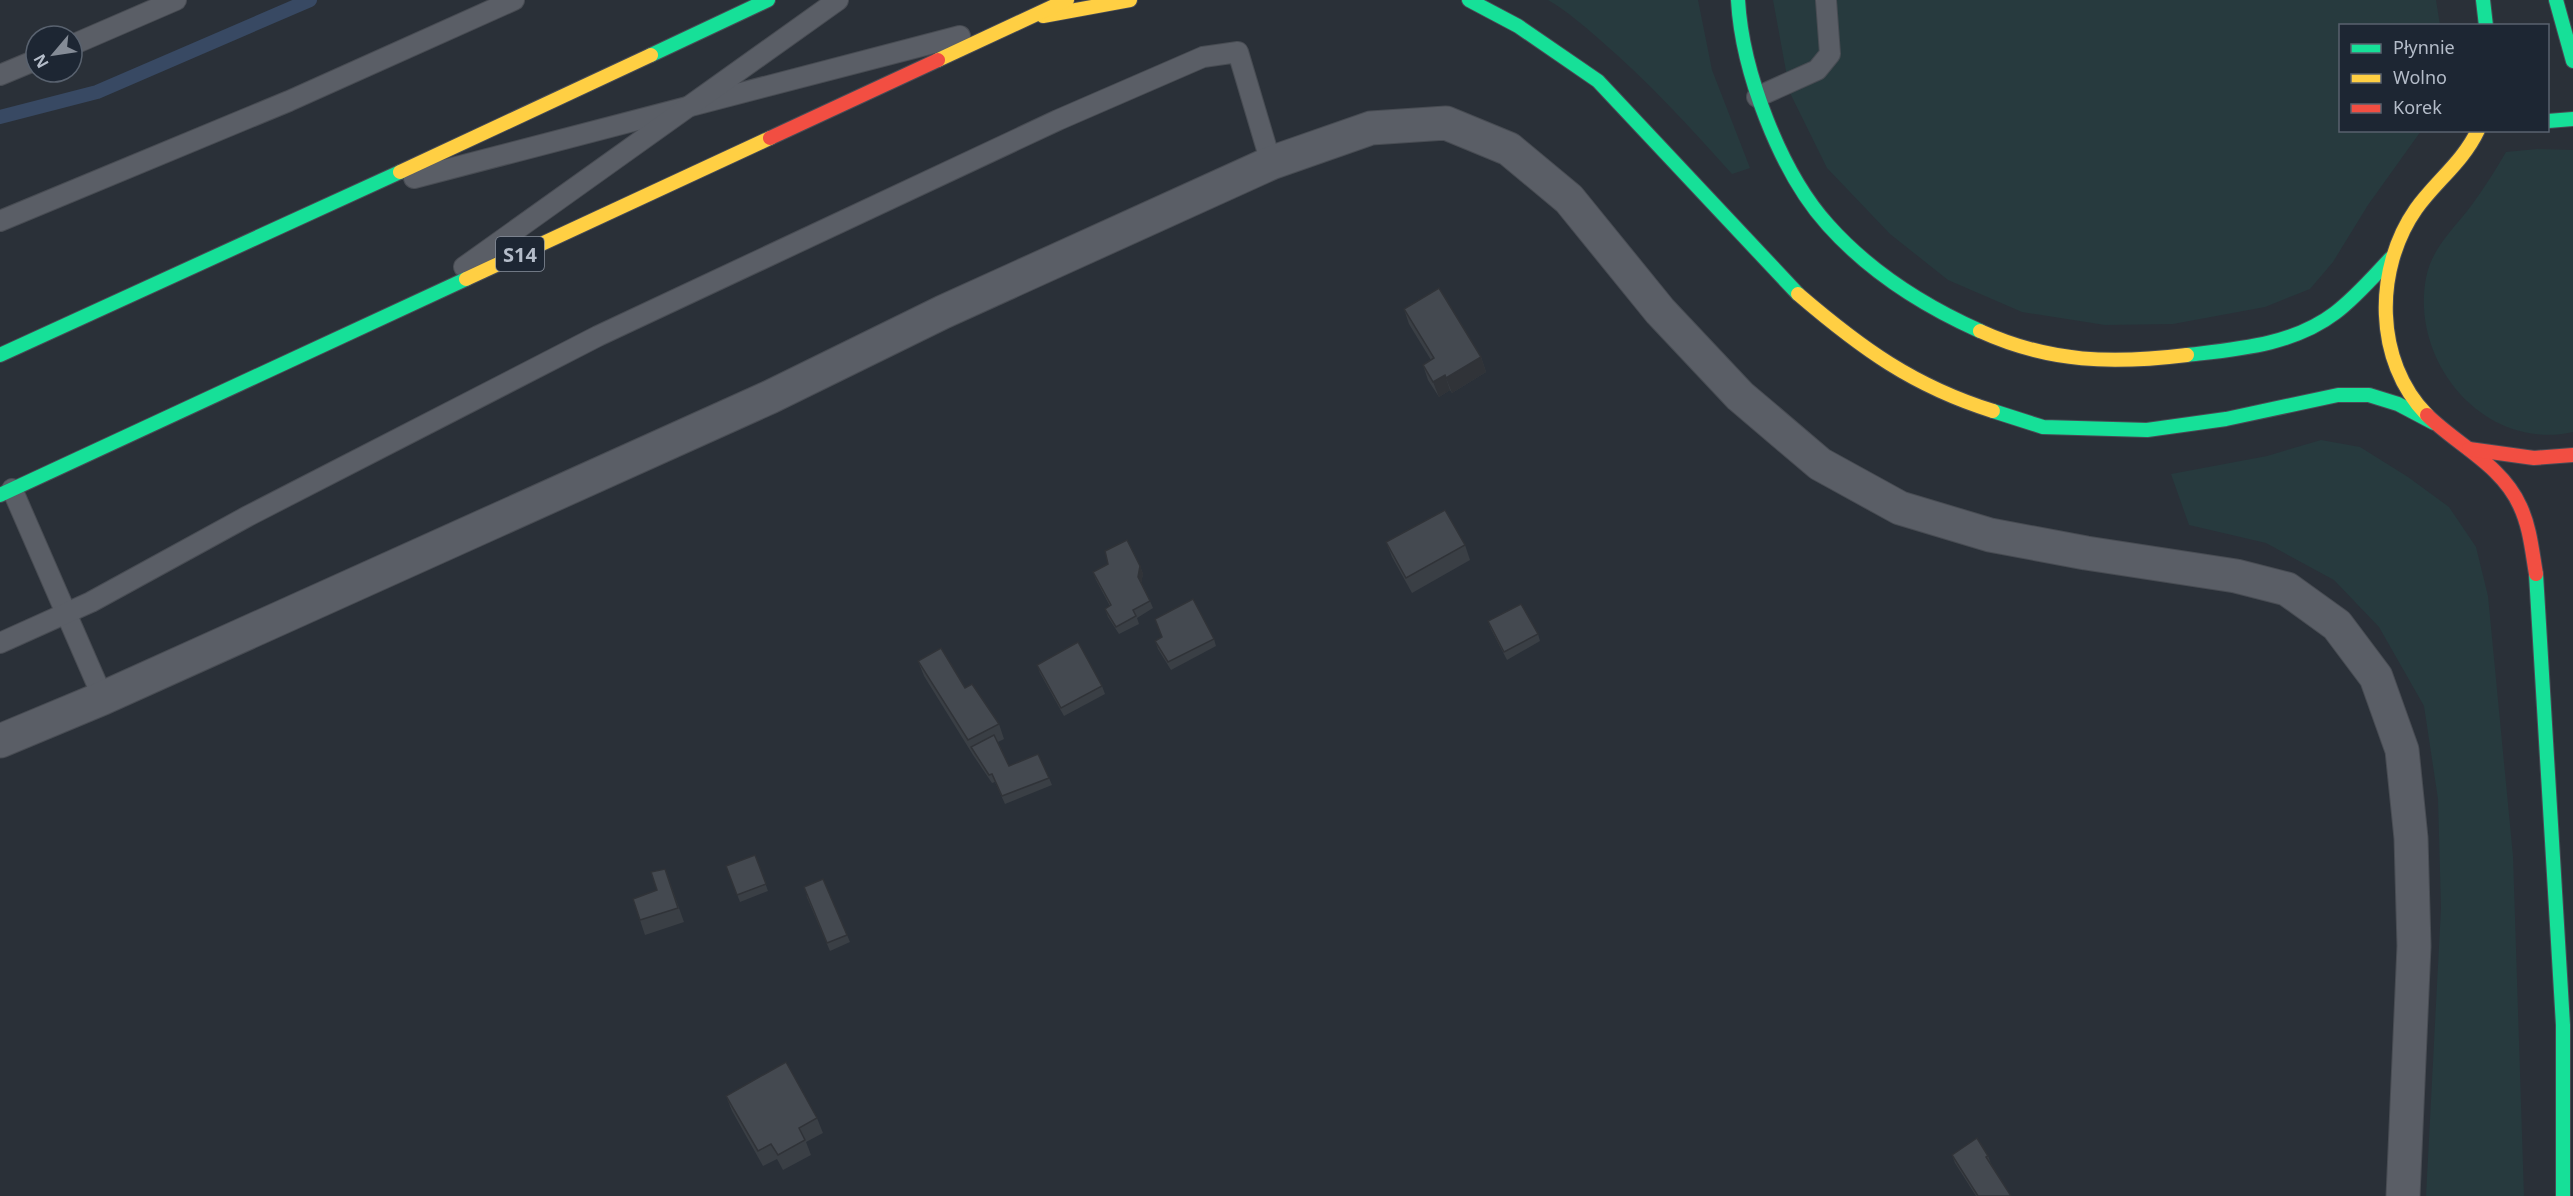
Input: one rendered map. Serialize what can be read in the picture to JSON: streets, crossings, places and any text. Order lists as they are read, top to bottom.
{
  "streets": {
    "main road": ["S14"]
  },
  "legend": ["Płynnie", "Wolno", "Korek"],
  "north": "bottom left"
}
